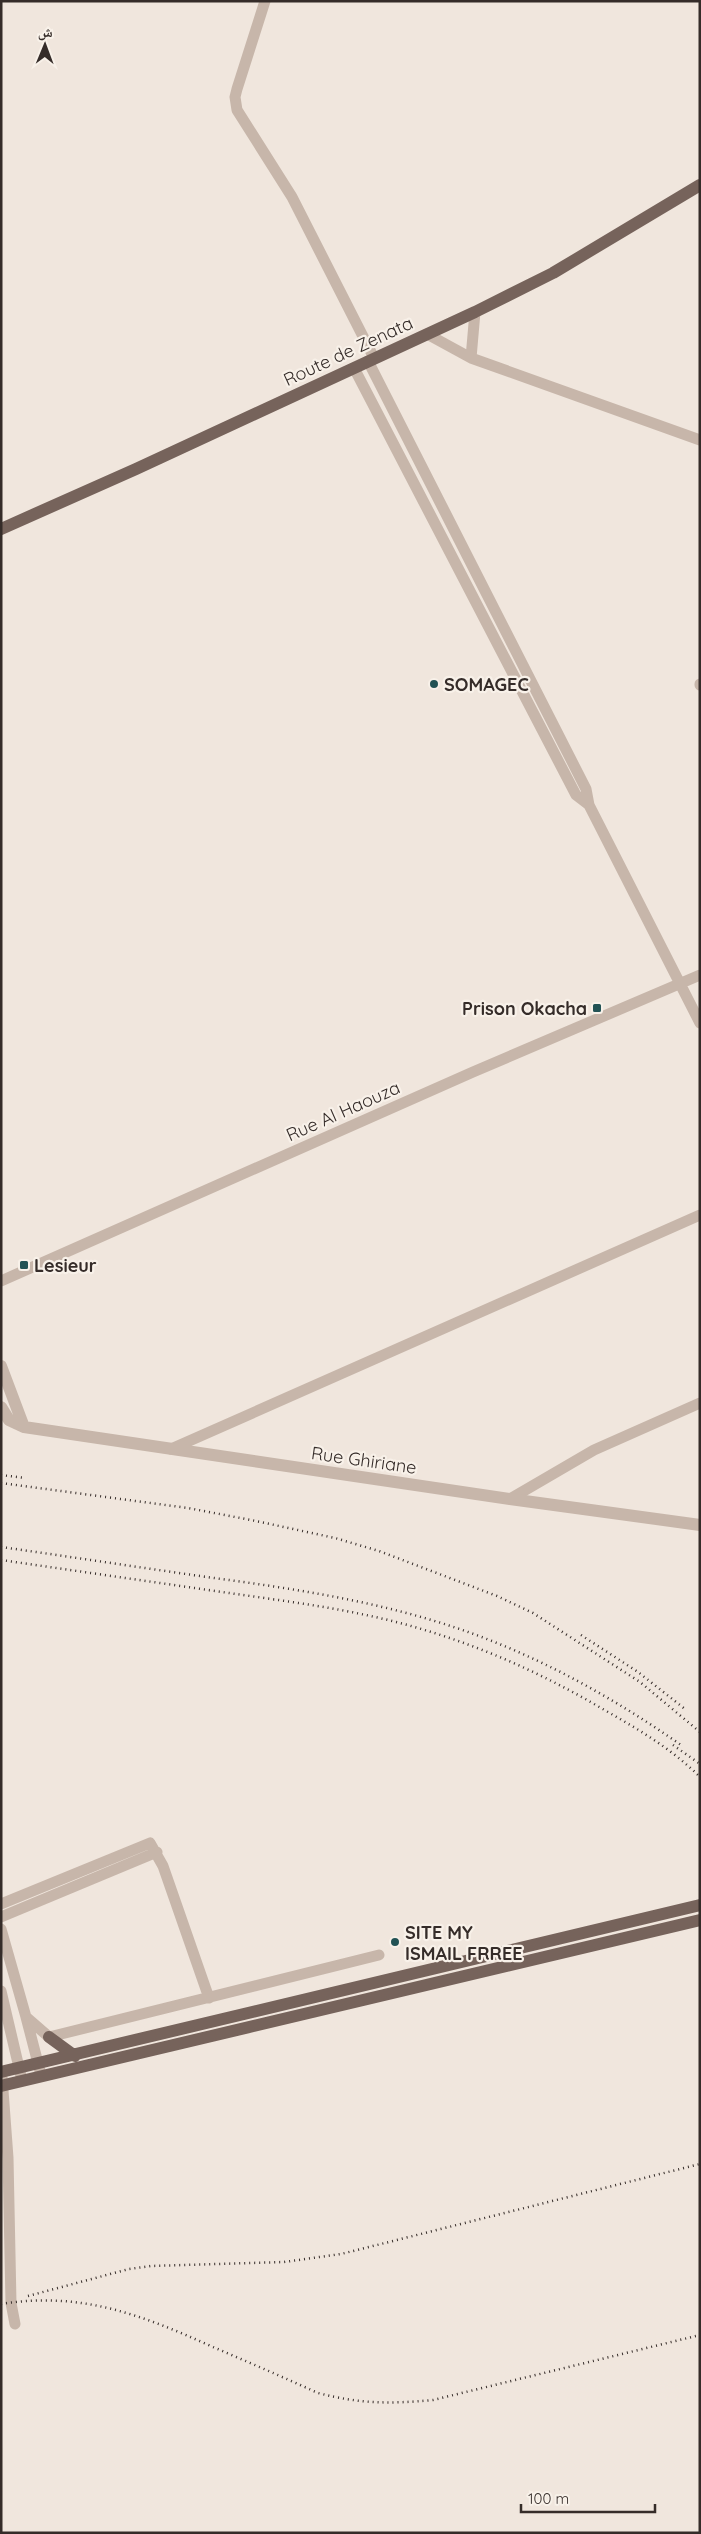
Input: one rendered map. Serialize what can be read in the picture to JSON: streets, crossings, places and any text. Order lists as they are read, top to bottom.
{
  "streets": {
    "main road": ["Route de Zenata"],
    "street": ["Rue Al Haouza", "Rue Ghiriane"]
  },
  "places": {
    "other": ["SOMAGEC", "SITE MY ISMAIL FRREE"],
    "transit": ["Prison Okacha", "Lesieur"]
  },
  "scale_bar": "100 m",
  "north": "top"
}
